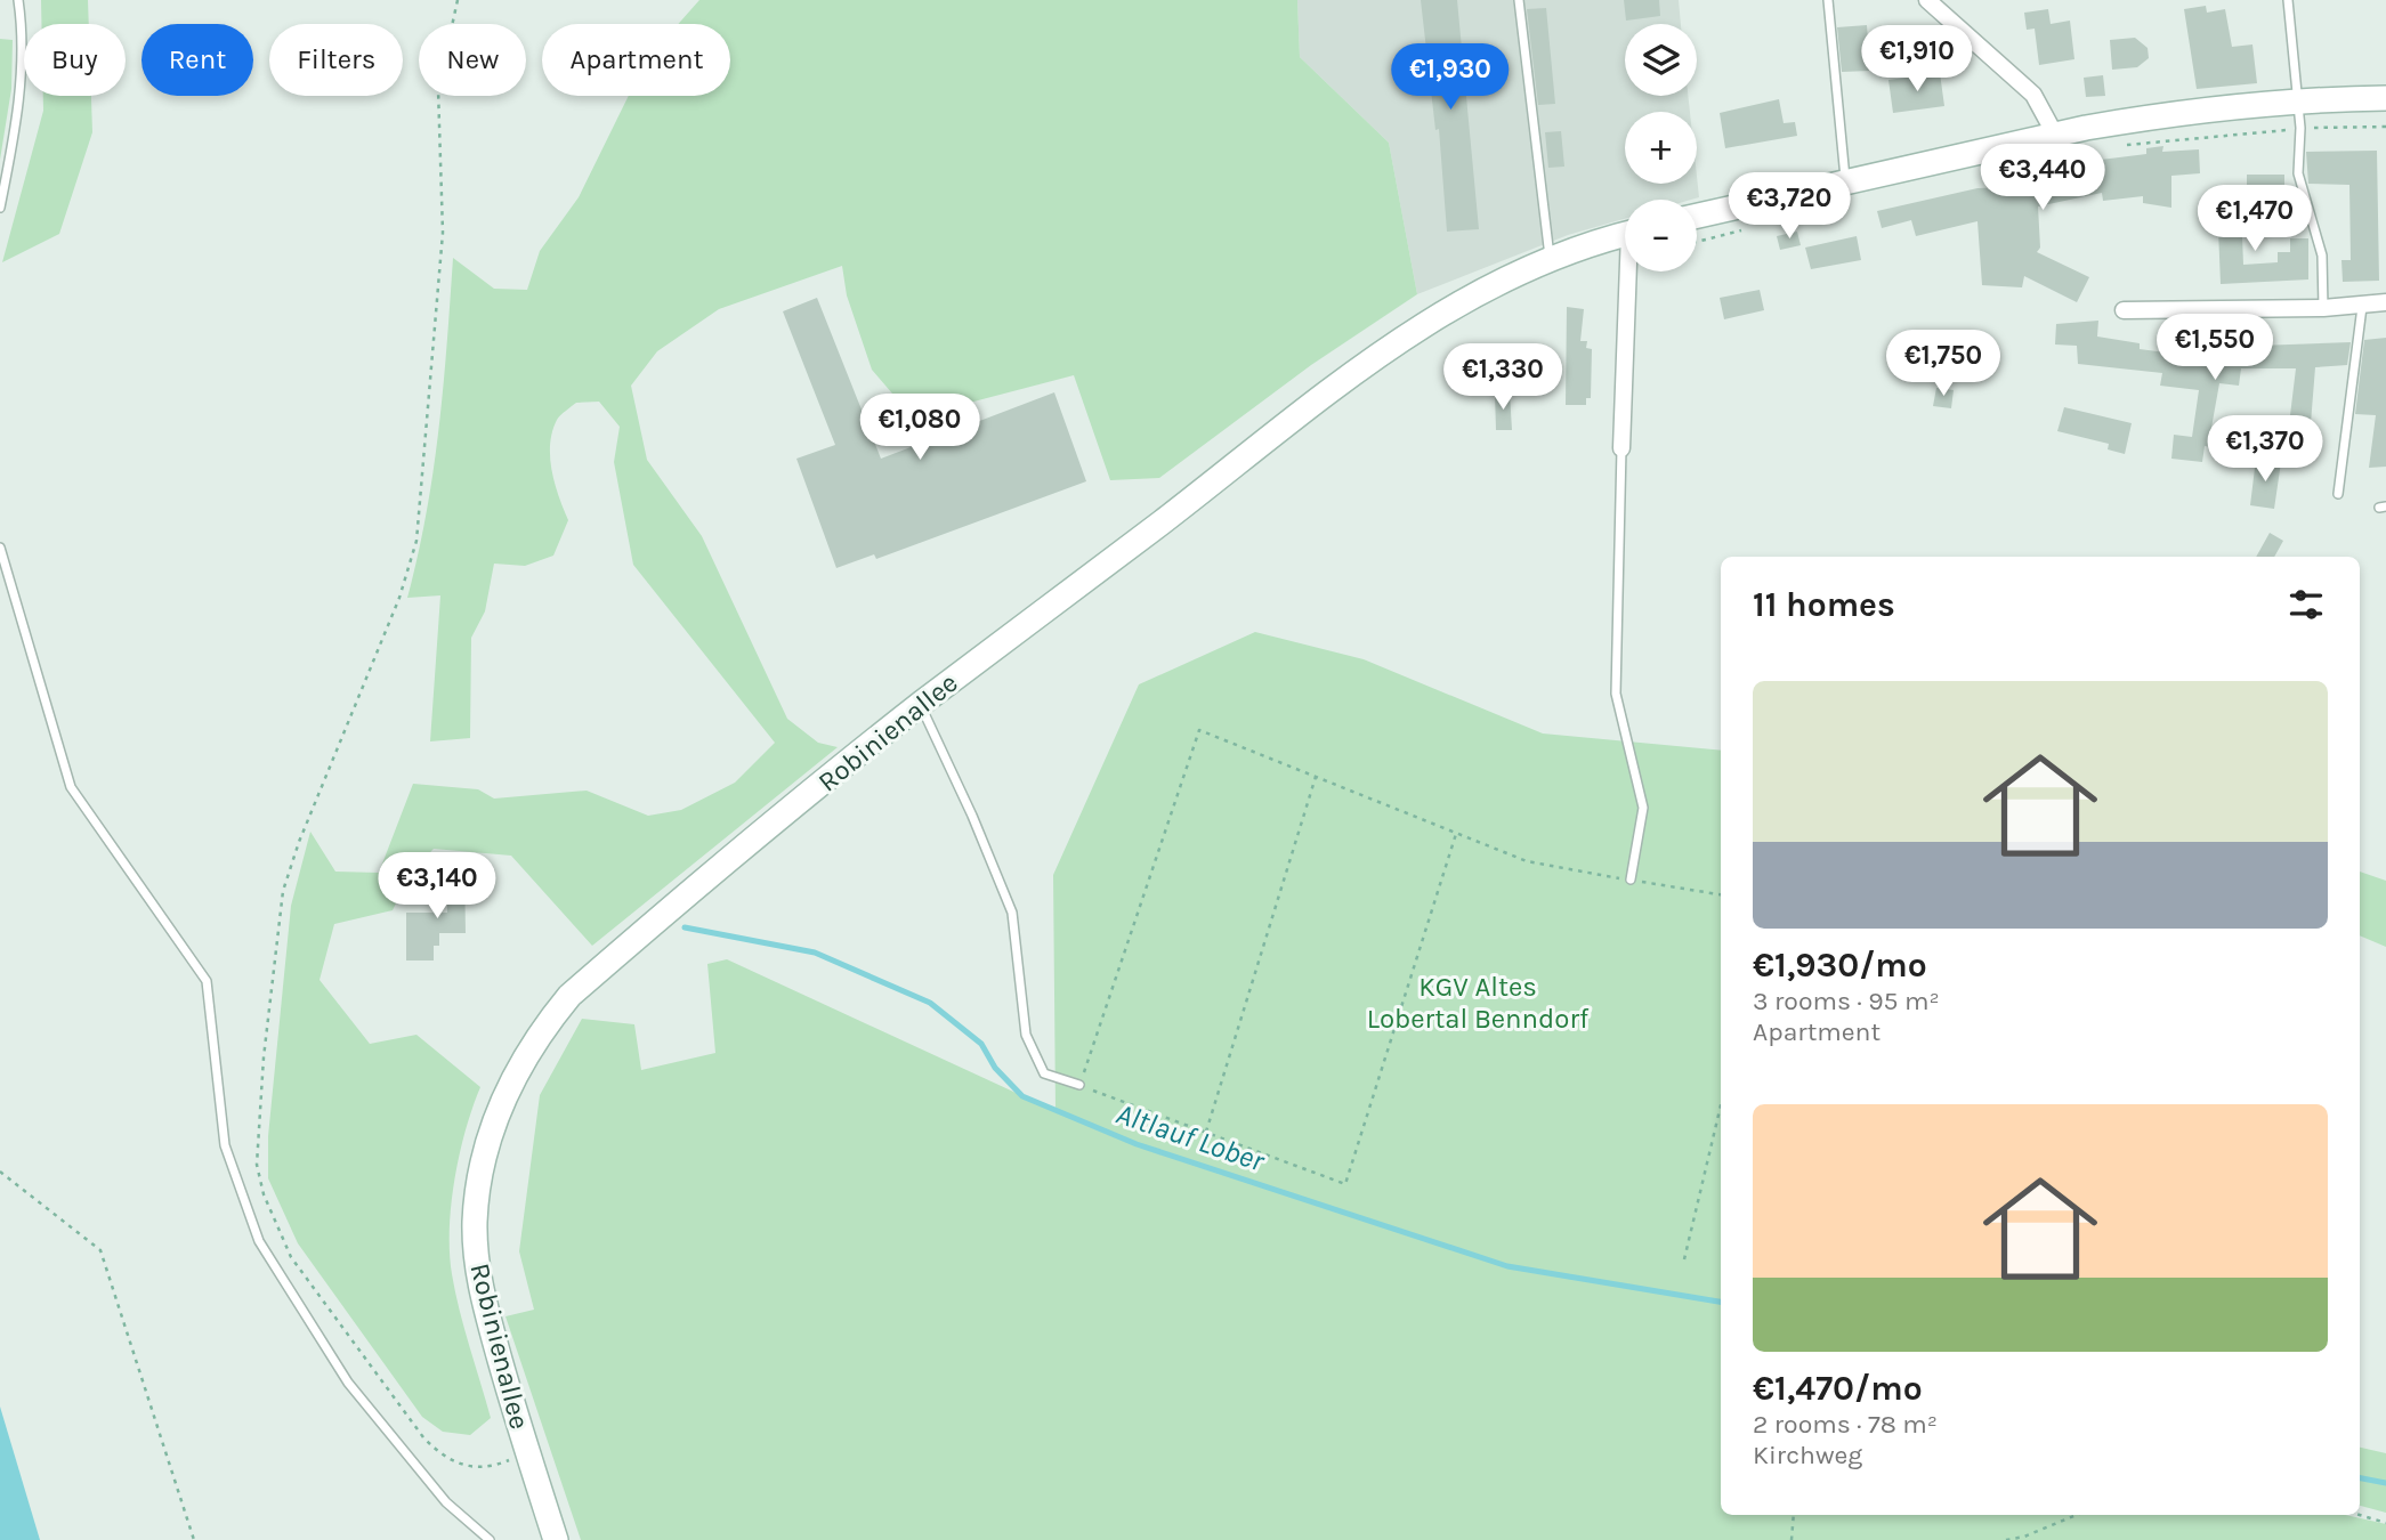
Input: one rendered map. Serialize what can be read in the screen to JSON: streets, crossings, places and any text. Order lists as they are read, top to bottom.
{
  "streets": {
    "street": ["Robinienallee"]
  },
  "water": ["Altlauf Lober"],
  "parks": ["KGV Altes Lobertal Benndorf"],
  "page": {
    "map_buttons": ["+", "−"],
    "chip": [
      "Buy",
      "Rent",
      "Filters",
      "New",
      "Apartment"
    ],
    "price": [
      "€1,910",
      "€1,930",
      "€3,440",
      "€3,720",
      "€1,470",
      "€1,550",
      "€1,750",
      "€1,330",
      "€1,080",
      "€1,370",
      "€3,140"
    ],
    "heading": "11 homes",
    "list": [
      {
        "name": "€1,930/mo",
        "note": "3 rooms · 95 m² · Apartment"
      },
      {
        "name": "€1,470/mo",
        "note": "2 rooms · 78 m² · Kirchweg"
      }
    ]
  }
}
